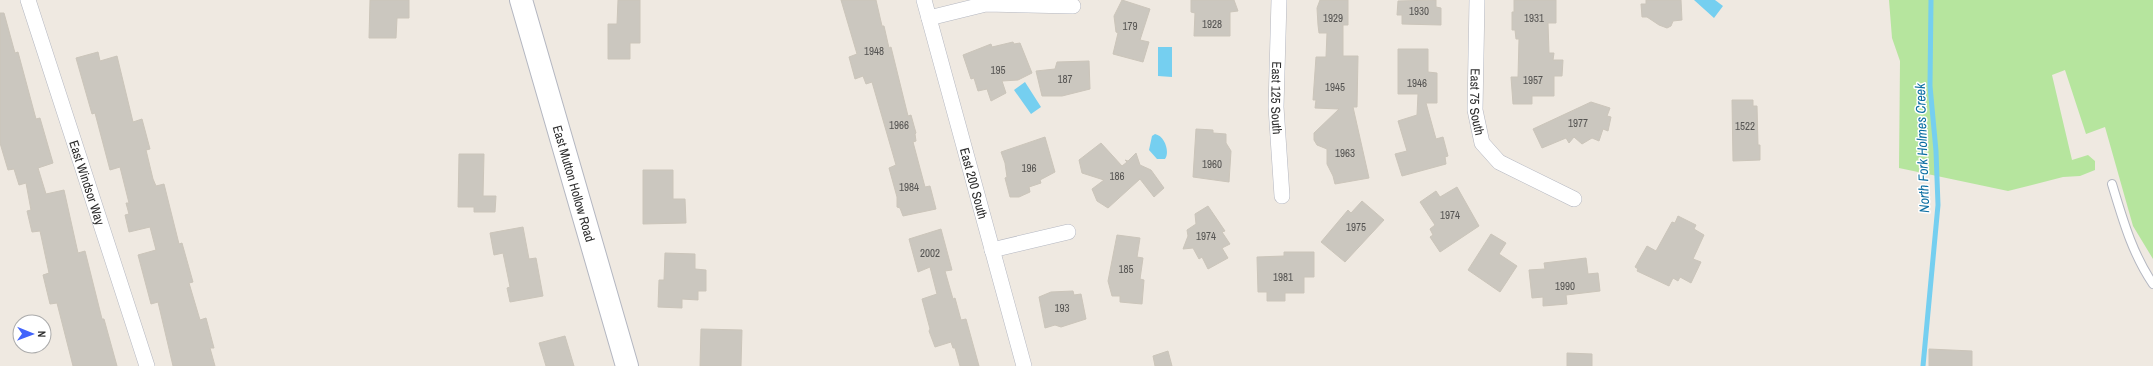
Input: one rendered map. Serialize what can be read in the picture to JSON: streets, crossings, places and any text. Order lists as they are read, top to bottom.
{
  "streets": {
    "street": [
      "East 125 South",
      "East 75 South",
      "East Windsor Way",
      "East Mutton Hollow Road",
      "East 200 South"
    ]
  },
  "water": ["North Fork Holmes Creek"],
  "house_numbers": [
    "1930",
    "1929",
    "1931",
    "1928",
    "179",
    "1948",
    "195",
    "187",
    "1957",
    "1946",
    "1945",
    "1977",
    "1966",
    "1522",
    "1963",
    "1960",
    "196",
    "186",
    "1984",
    "1974",
    "1975",
    "1974",
    "2002",
    "185",
    "1981",
    "1990",
    "193"
  ],
  "north": "right"
}
